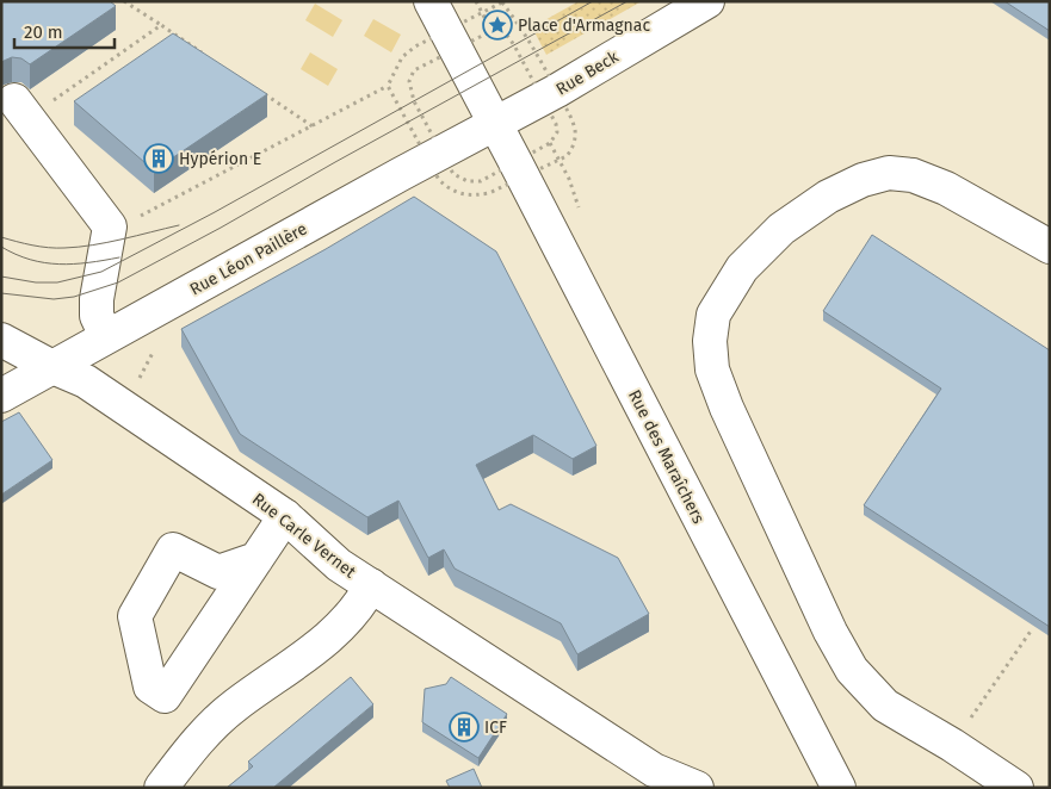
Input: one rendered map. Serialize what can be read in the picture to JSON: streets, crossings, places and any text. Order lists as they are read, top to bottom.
{
  "streets": {
    "street": [
      "Rue Beck",
      "Rue Léon Paillère",
      "Rue des Maraîchers",
      "Rue Carle Vernet"
    ]
  },
  "crossings": [
    ["Rue Beck", "Rue Léon Paillère"],
    ["Rue Beck", "Rue des Maraîchers"],
    ["Rue Léon Paillère", "Rue des Maraîchers"],
    ["Rue Léon Paillère", "Rue Carle Vernet"]
  ],
  "places": {
    "place": ["Place d'Armagnac"],
    "building": ["Hypérion E", "ICF"]
  },
  "scale_bar": "20 m"
}
